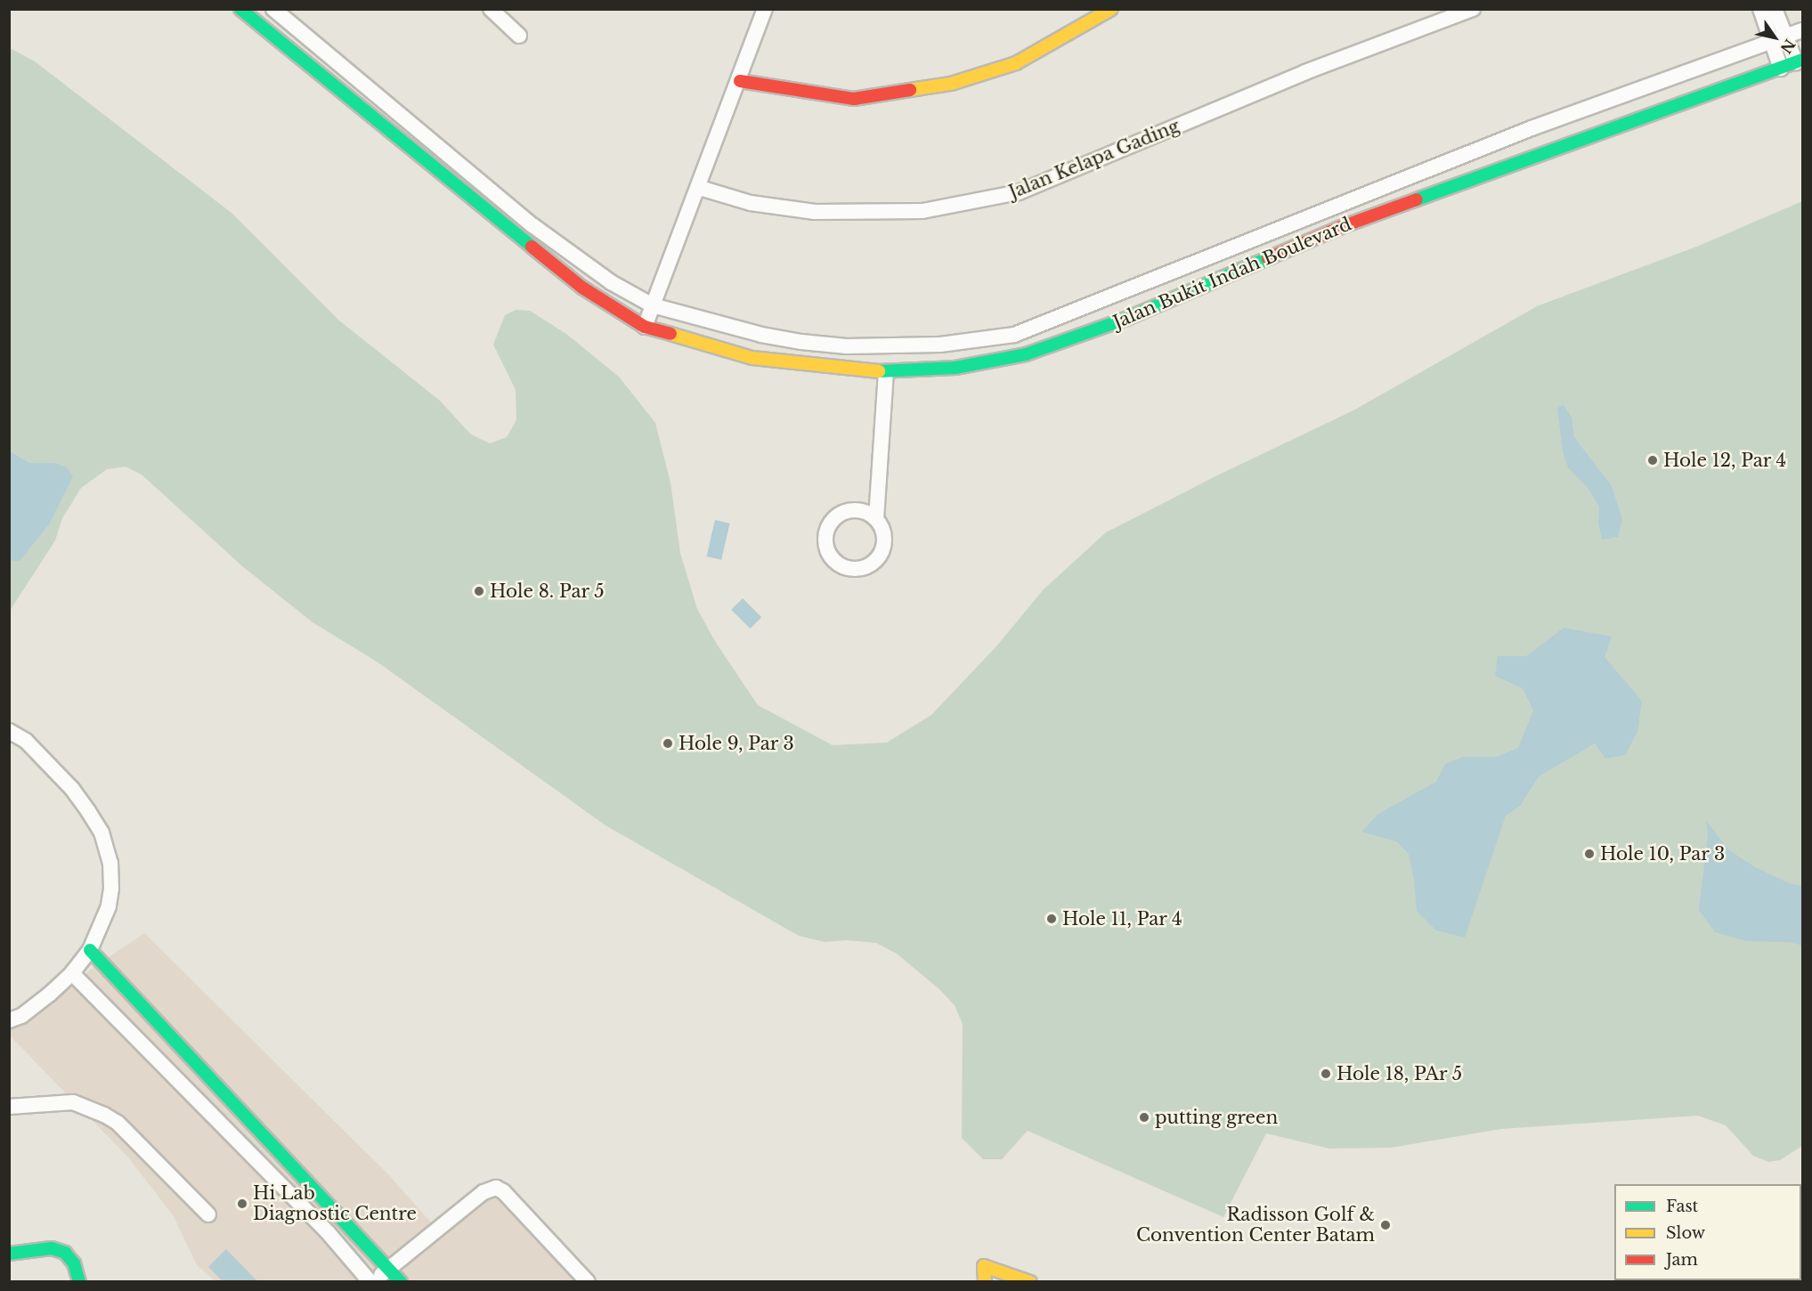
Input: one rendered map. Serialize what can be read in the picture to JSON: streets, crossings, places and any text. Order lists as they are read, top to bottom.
{
  "streets": {
    "street": ["Jalan Kelapa Gading", "Jalan Bukit Indah Boulevard"]
  },
  "places": [
    "Hole 12, Par 4",
    "Hole 8. Par 5",
    "Hole 9, Par 3",
    "Hole 10, Par 3",
    "Hole 11, Par 4",
    "Hole 18, PAr 5",
    "putting green",
    "Hi Lab Diagnostic Centre",
    "Radisson Golf & Convention Center Batam"
  ],
  "legend": ["Fast", "Slow", "Jam"],
  "north": "bottom right"
}
